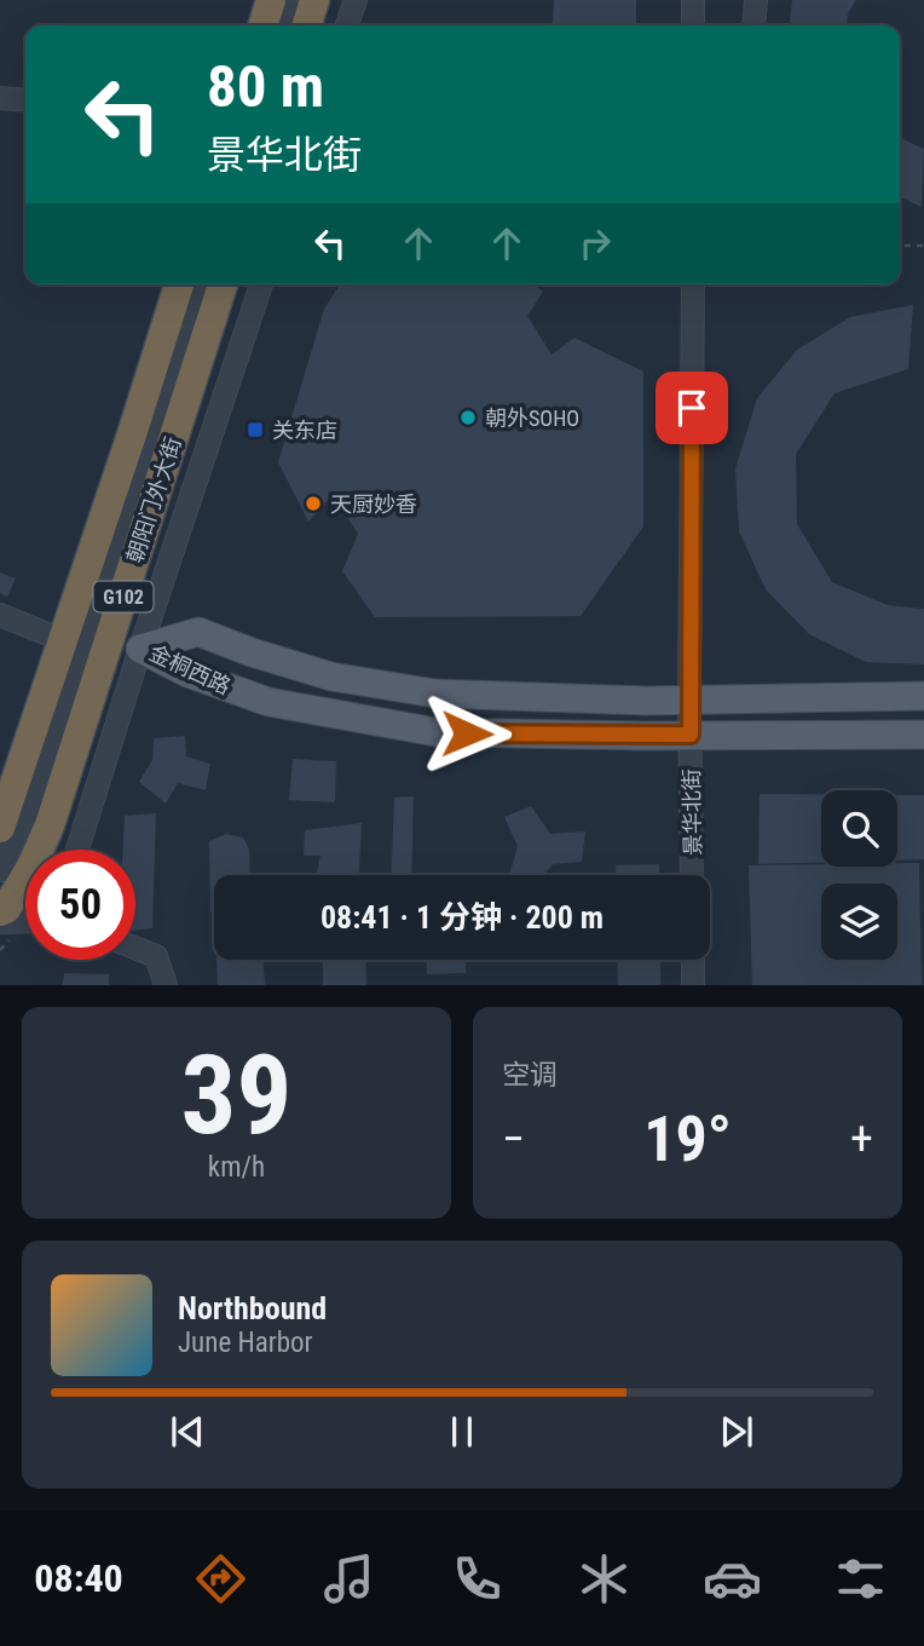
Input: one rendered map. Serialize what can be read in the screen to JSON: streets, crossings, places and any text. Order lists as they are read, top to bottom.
{
  "streets": {
    "highway": ["朝阳门外大街", "G102"],
    "main road": ["金桐西路"],
    "street": ["景华北街"]
  },
  "crossings": [
    ["朝阳门外大街", "金桐西路"],
    ["金桐西路", "景华北街"]
  ],
  "places": {
    "other": ["朝外SOHO", "天厨妙香"],
    "transit": ["关东店"]
  },
  "page": {
    "turn": ["80 m", "景华北街"],
    "limit": "50",
    "trip": "08:41 · 1 分钟 · 200 m",
    "tile": [
      ["39", "km/h"],
      "空调"
    ],
    "heat": ["−", "19°", "+"],
    "song": ["Northbound", "June Harbor"],
    "tabs": "08:40"
  }
}
